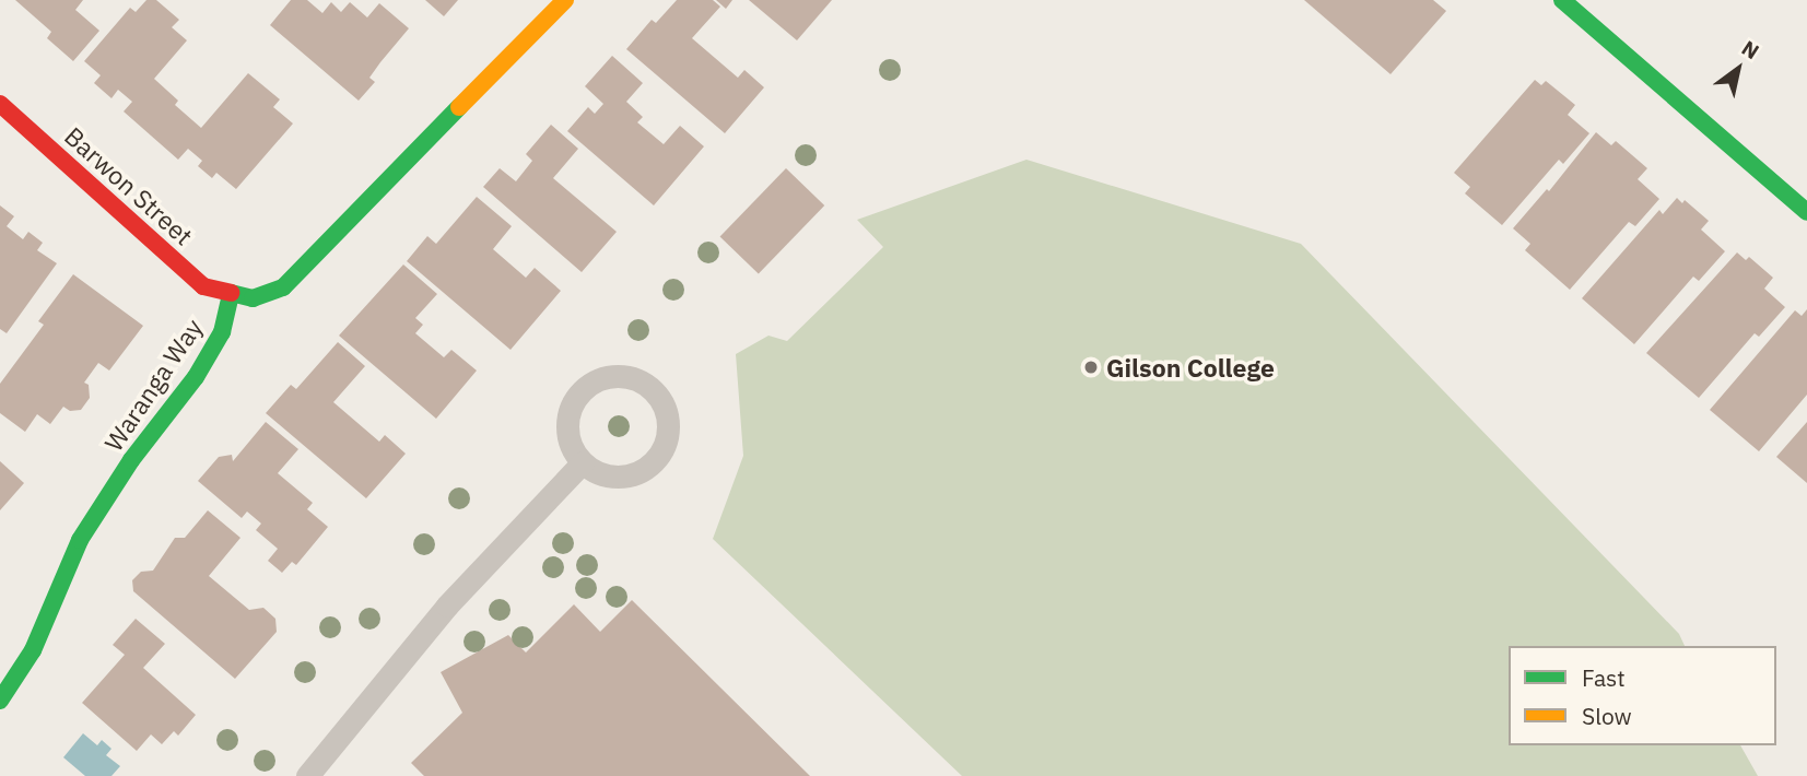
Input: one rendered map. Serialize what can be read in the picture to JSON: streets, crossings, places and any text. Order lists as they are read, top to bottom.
{
  "streets": {
    "street": ["Barwon Street", "Waranga Way"]
  },
  "crossings": [
    ["Barwon Street", "Waranga Way"]
  ],
  "places": ["Gilson College"],
  "legend": ["Fast", "Slow"],
  "north": "top right"
}
